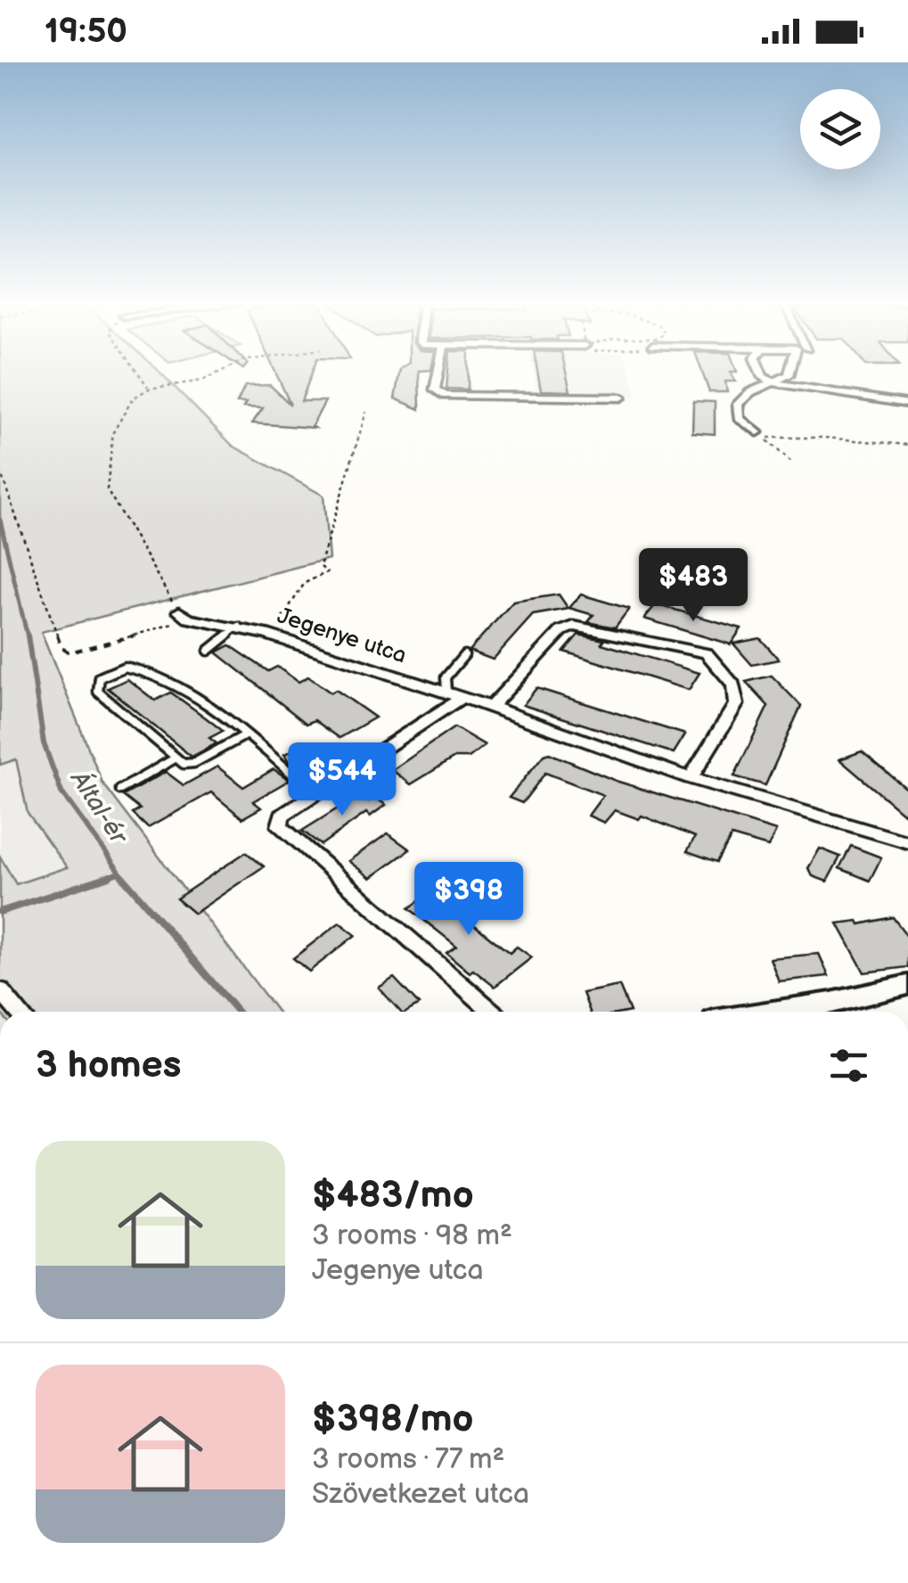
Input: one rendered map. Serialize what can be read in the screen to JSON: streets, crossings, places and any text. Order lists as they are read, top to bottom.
{
  "streets": {
    "street": ["Jegenye utca"]
  },
  "water": ["Által-ér"],
  "page": {
    "status": "19:50",
    "price": ["$483", "$544", "$398"],
    "heading": "3 homes",
    "list": [
      {
        "name": "$483/mo",
        "note": "3 rooms · 98 m² · Jegenye utca"
      },
      {
        "name": "$398/mo",
        "note": "3 rooms · 77 m² · Szövetkezet utca"
      }
    ]
  }
}
